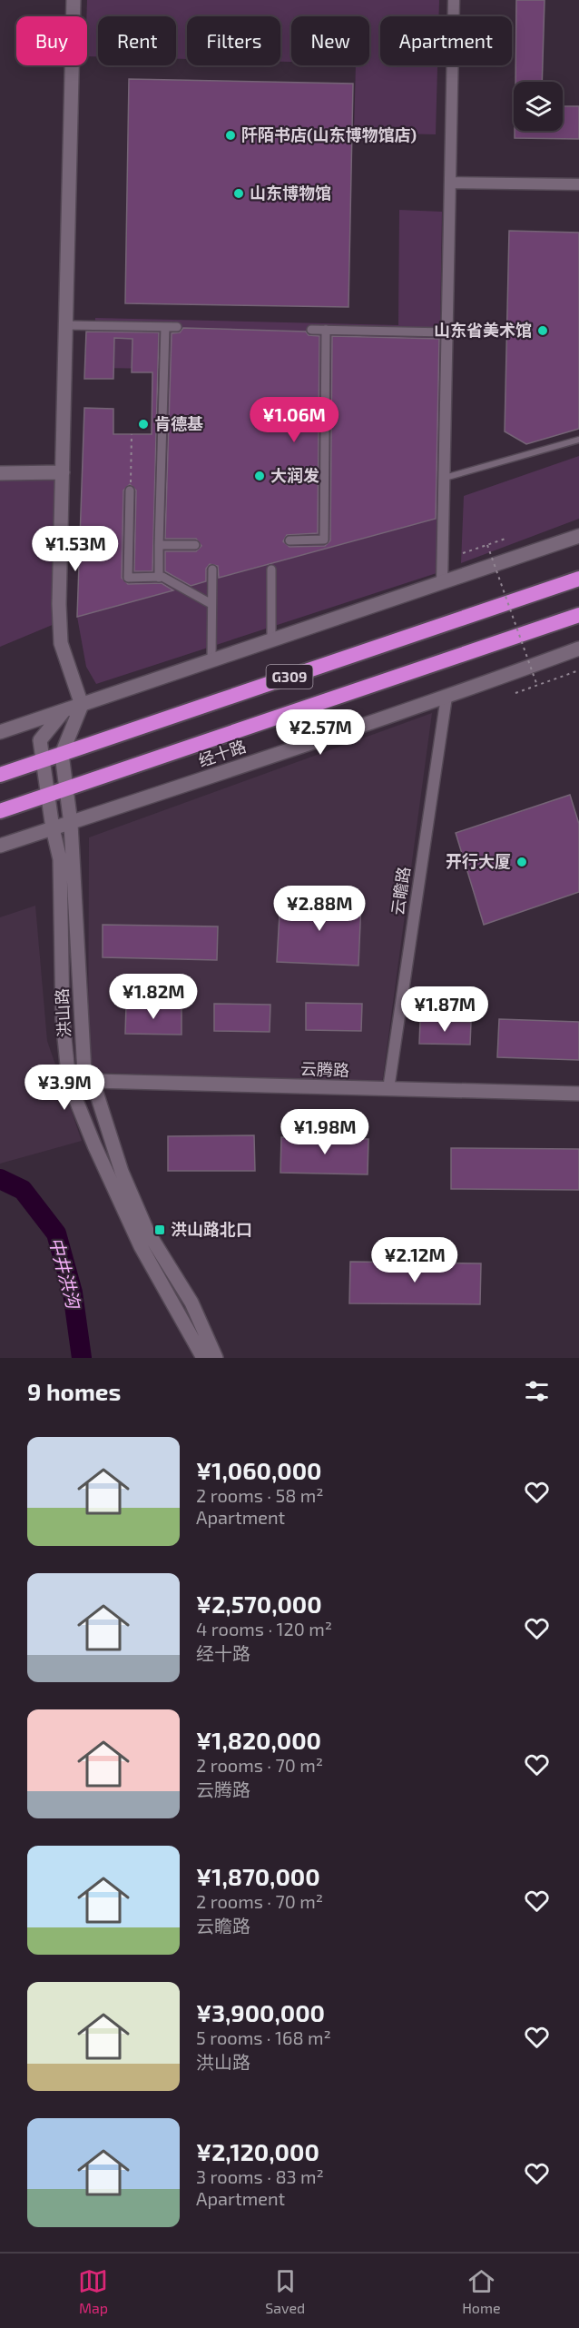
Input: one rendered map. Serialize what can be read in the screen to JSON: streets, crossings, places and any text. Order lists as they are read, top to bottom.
{
  "streets": {
    "highway": ["G309", "经十路"],
    "main road": ["洪山路", "云腾路"],
    "street": ["云瞻路"]
  },
  "crossings": [
    ["G309", "洪山路"],
    ["经十路", "云瞻路"],
    ["经十路", "洪山路"],
    ["云瞻路", "云腾路"],
    ["洪山路", "云腾路"]
  ],
  "water": ["中井洪沟"],
  "places": {
    "other": [
      "阡陌书店(山东博物馆店)",
      "山东博物馆",
      "山东省美术馆",
      "肯德基",
      "大润发",
      "开行大厦"
    ],
    "transit": ["洪山路北口"]
  },
  "page": {
    "chip": [
      "Buy",
      "Rent",
      "Filters",
      "New",
      "Apartment"
    ],
    "price": [
      "¥1.06M",
      "¥1.53M",
      "¥2.57M",
      "¥2.88M",
      "¥1.82M",
      "¥1.87M",
      "¥3.9M",
      "¥1.98M",
      "¥2.12M"
    ],
    "heading": "9 homes",
    "list": [
      {
        "name": "¥1,060,000",
        "note": "2 rooms · 58 m² · Apartment"
      },
      {
        "name": "¥2,570,000",
        "note": "4 rooms · 120 m² · 经十路"
      },
      {
        "name": "¥1,820,000",
        "note": "2 rooms · 70 m² · 云腾路"
      },
      {
        "name": "¥1,870,000",
        "note": "2 rooms · 70 m² · 云瞻路"
      },
      {
        "name": "¥3,900,000",
        "note": "5 rooms · 168 m² · 洪山路"
      },
      {
        "name": "¥2,120,000",
        "note": "3 rooms · 83 m² · Apartment"
      }
    ],
    "tabs": ["Map", "Saved", "Home"]
  }
}
